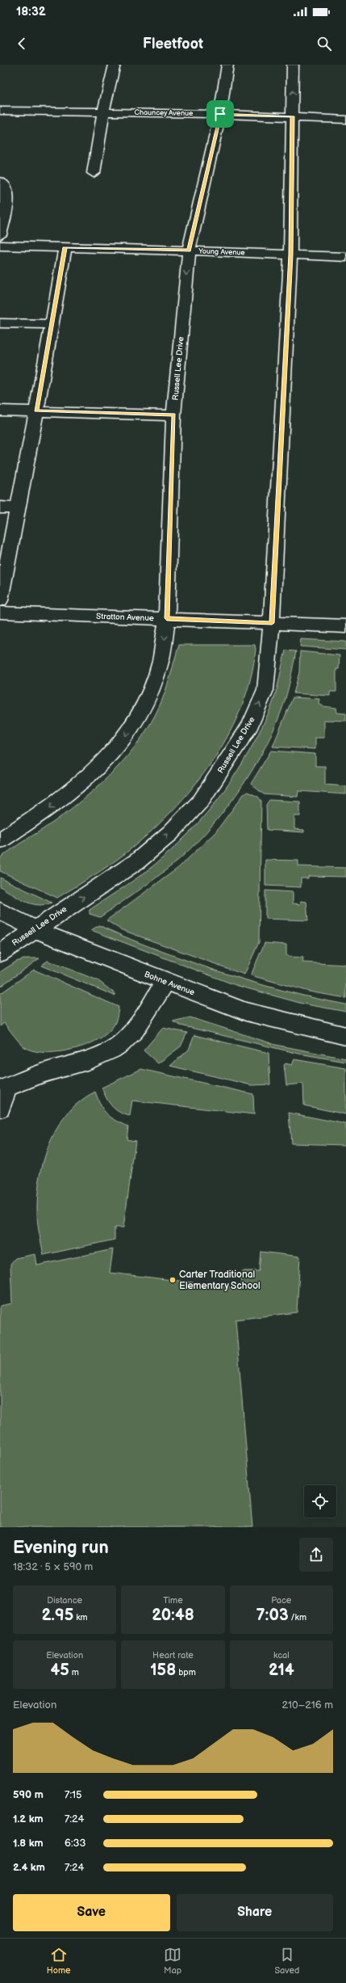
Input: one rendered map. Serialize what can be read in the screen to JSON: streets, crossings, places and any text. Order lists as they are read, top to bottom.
{
  "streets": {
    "street": [
      "Chauncey Avenue",
      "Young Avenue",
      "Russell Lee Drive",
      "Stratton Avenue",
      "Bohne Avenue"
    ]
  },
  "crossings": [
    ["Chauncey Avenue", "Russell Lee Drive"],
    ["Young Avenue", "Russell Lee Drive"],
    ["Russell Lee Drive", "Stratton Avenue"],
    ["Russell Lee Drive", "Bohne Avenue"]
  ],
  "places": ["Carter Traditional Elementary School"],
  "page": {
    "status": "18:32",
    "header": "Fleetfoot",
    "heading": ["Evening run", "18:32 · 5 × 590 m"],
    "stats": [
      ["Distance", "2.95 km"],
      ["Time", "20:48"],
      ["Pace", "7:03 /km"],
      ["Elevation", "45 m"],
      ["Heart rate", "158 bpm"],
      ["kcal", "214"]
    ],
    "chart": ["Elevation", "210–216 m"],
    "list": [
      {
        "name": "590 m",
        "note": "7:15"
      },
      {
        "name": "1.2 km",
        "note": "7:24"
      },
      {
        "name": "1.8 km",
        "note": "6:33"
      },
      {
        "name": "2.4 km",
        "note": "7:24"
      }
    ],
    "buttons": ["Save", "Share"],
    "tabs": ["Home", "Map", "Saved"]
  }
}
